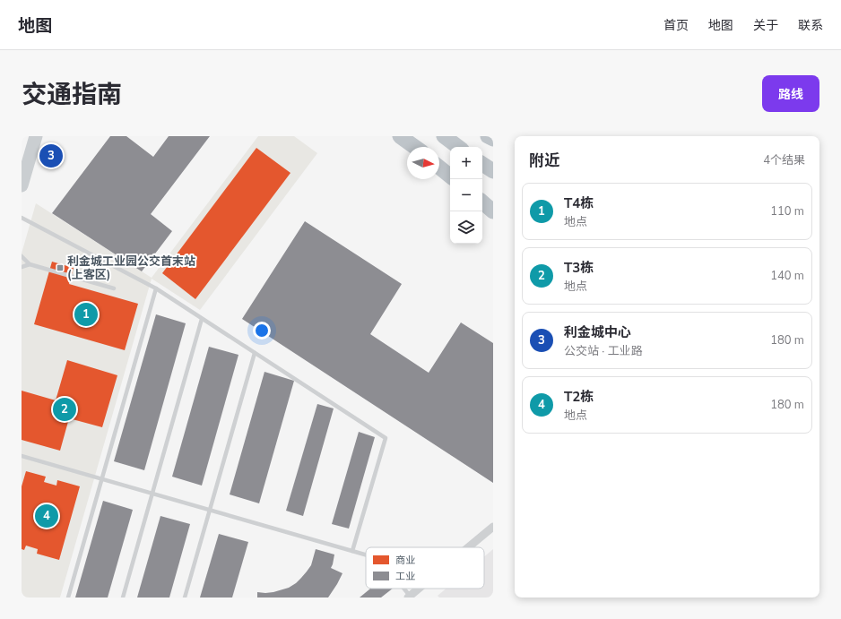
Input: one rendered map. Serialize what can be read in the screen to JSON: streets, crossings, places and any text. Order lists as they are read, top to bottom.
{
  "places": {
    "transit": ["利金城工业园公交首末站 (上客区)"]
  },
  "legend": ["商业", "工业"],
  "north": "right",
  "page": {
    "header": "地图",
    "nav": [
      "首页",
      "地图",
      "关于",
      "联系"
    ],
    "title": "交通指南",
    "buttons": "路线",
    "heading": ["附近", "4个结果"],
    "pins": [
      "3",
      "1",
      "2",
      "4"
    ],
    "map_buttons": ["+", "−"],
    "list": [
      {
        "mark": "1",
        "name": "T4栋",
        "note": "地点",
        "value": "110 m"
      },
      {
        "mark": "2",
        "name": "T3栋",
        "note": "地点",
        "value": "140 m"
      },
      {
        "mark": "3",
        "name": "利金城中心",
        "note": "公交站 · 工业路",
        "value": "180 m"
      },
      {
        "mark": "4",
        "name": "T2栋",
        "note": "地点",
        "value": "180 m"
      }
    ]
  }
}
